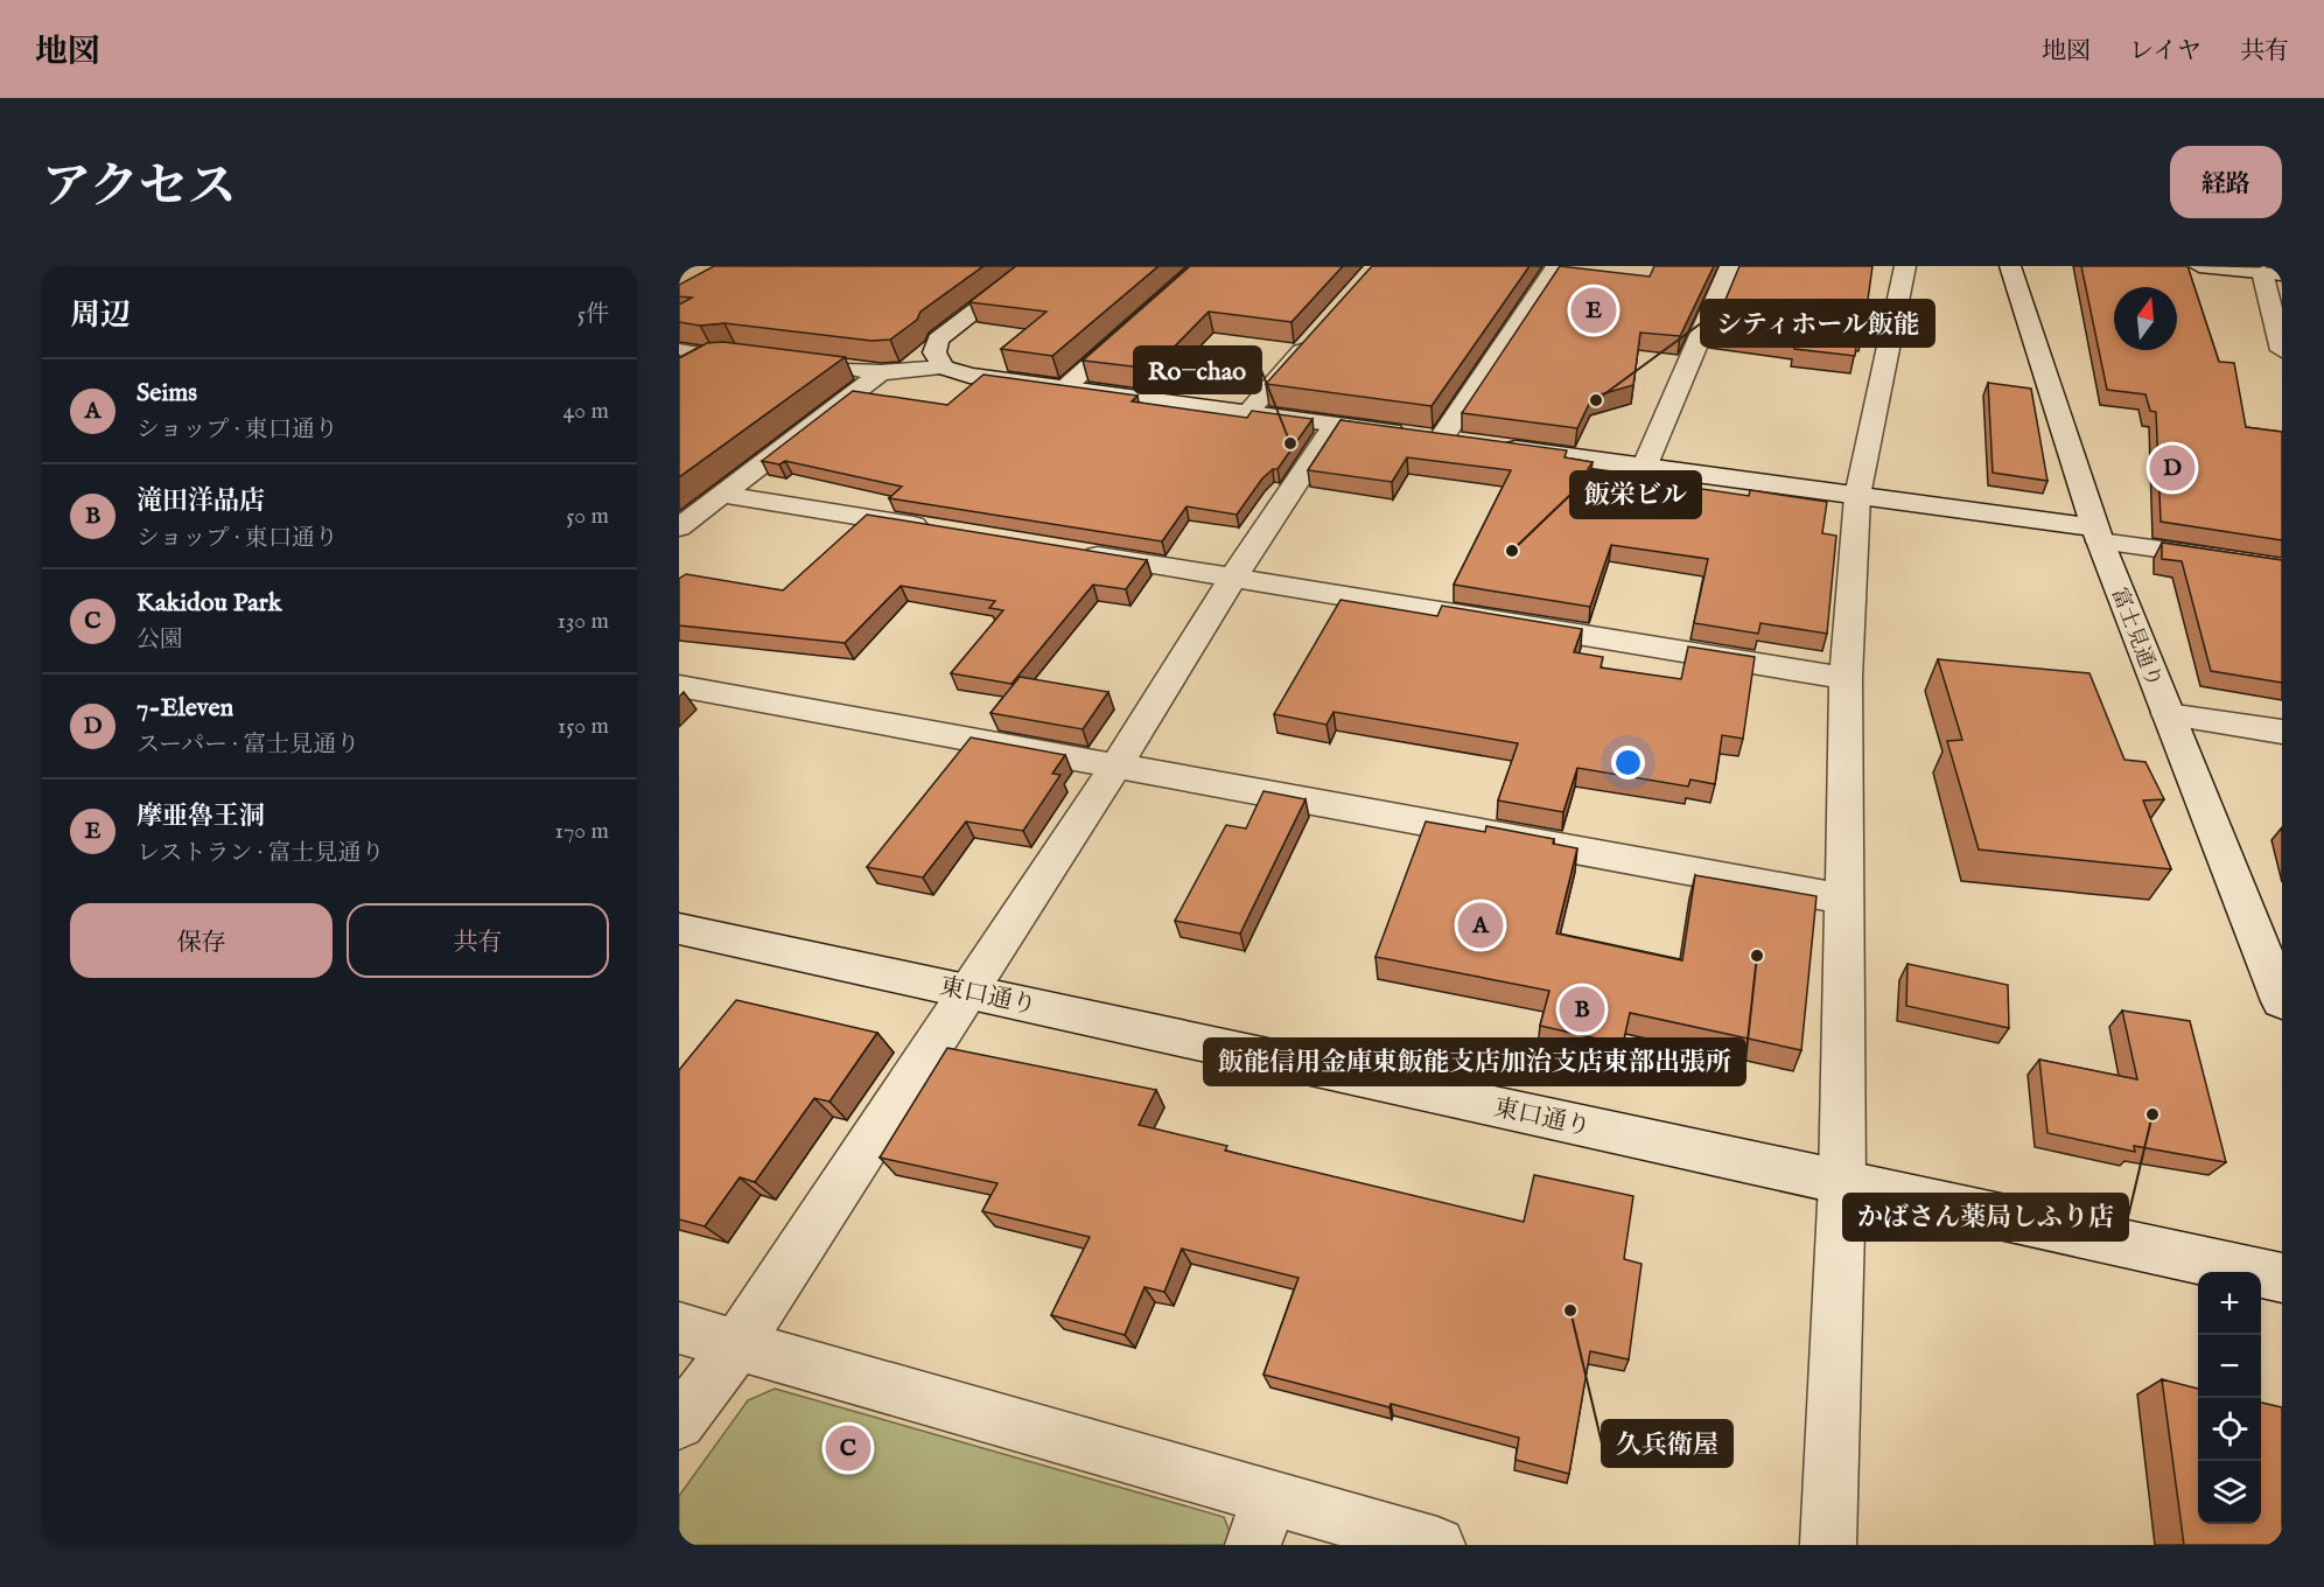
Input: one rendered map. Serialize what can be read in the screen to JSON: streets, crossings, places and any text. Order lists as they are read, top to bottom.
{
  "streets": {
    "street": ["富士見通り", "東口通り"]
  },
  "places": [
    "シティホール飯能",
    "Ro−chao",
    "飯栄ビル",
    "飯能信用金庫東飯能支店加治支店東部出張所",
    "かばさん薬局しふり店",
    "久兵衛屋"
  ],
  "north": "top",
  "page": {
    "header": "地図",
    "nav": ["地図", "レイヤ", "共有"],
    "title": "アクセス",
    "buttons": [
      "経路",
      ["保存", "共有"]
    ],
    "heading": ["周辺", "5件"],
    "pins": [
      "E",
      "D",
      "A",
      "B",
      "C"
    ],
    "list": [
      {
        "mark": "A",
        "name": "Seims",
        "note": "ショップ · 東口通り",
        "value": "40 m"
      },
      {
        "mark": "B",
        "name": "滝田洋品店",
        "note": "ショップ · 東口通り",
        "value": "50 m"
      },
      {
        "mark": "C",
        "name": "Kakidou Park",
        "note": "公園",
        "value": "130 m"
      },
      {
        "mark": "D",
        "name": "7-Eleven",
        "note": "スーパー · 富士見通り",
        "value": "150 m"
      },
      {
        "mark": "E",
        "name": "摩亜魯王洞",
        "note": "レストラン · 富士見通り",
        "value": "170 m"
      }
    ],
    "map_buttons": ["+", "−"]
  }
}
